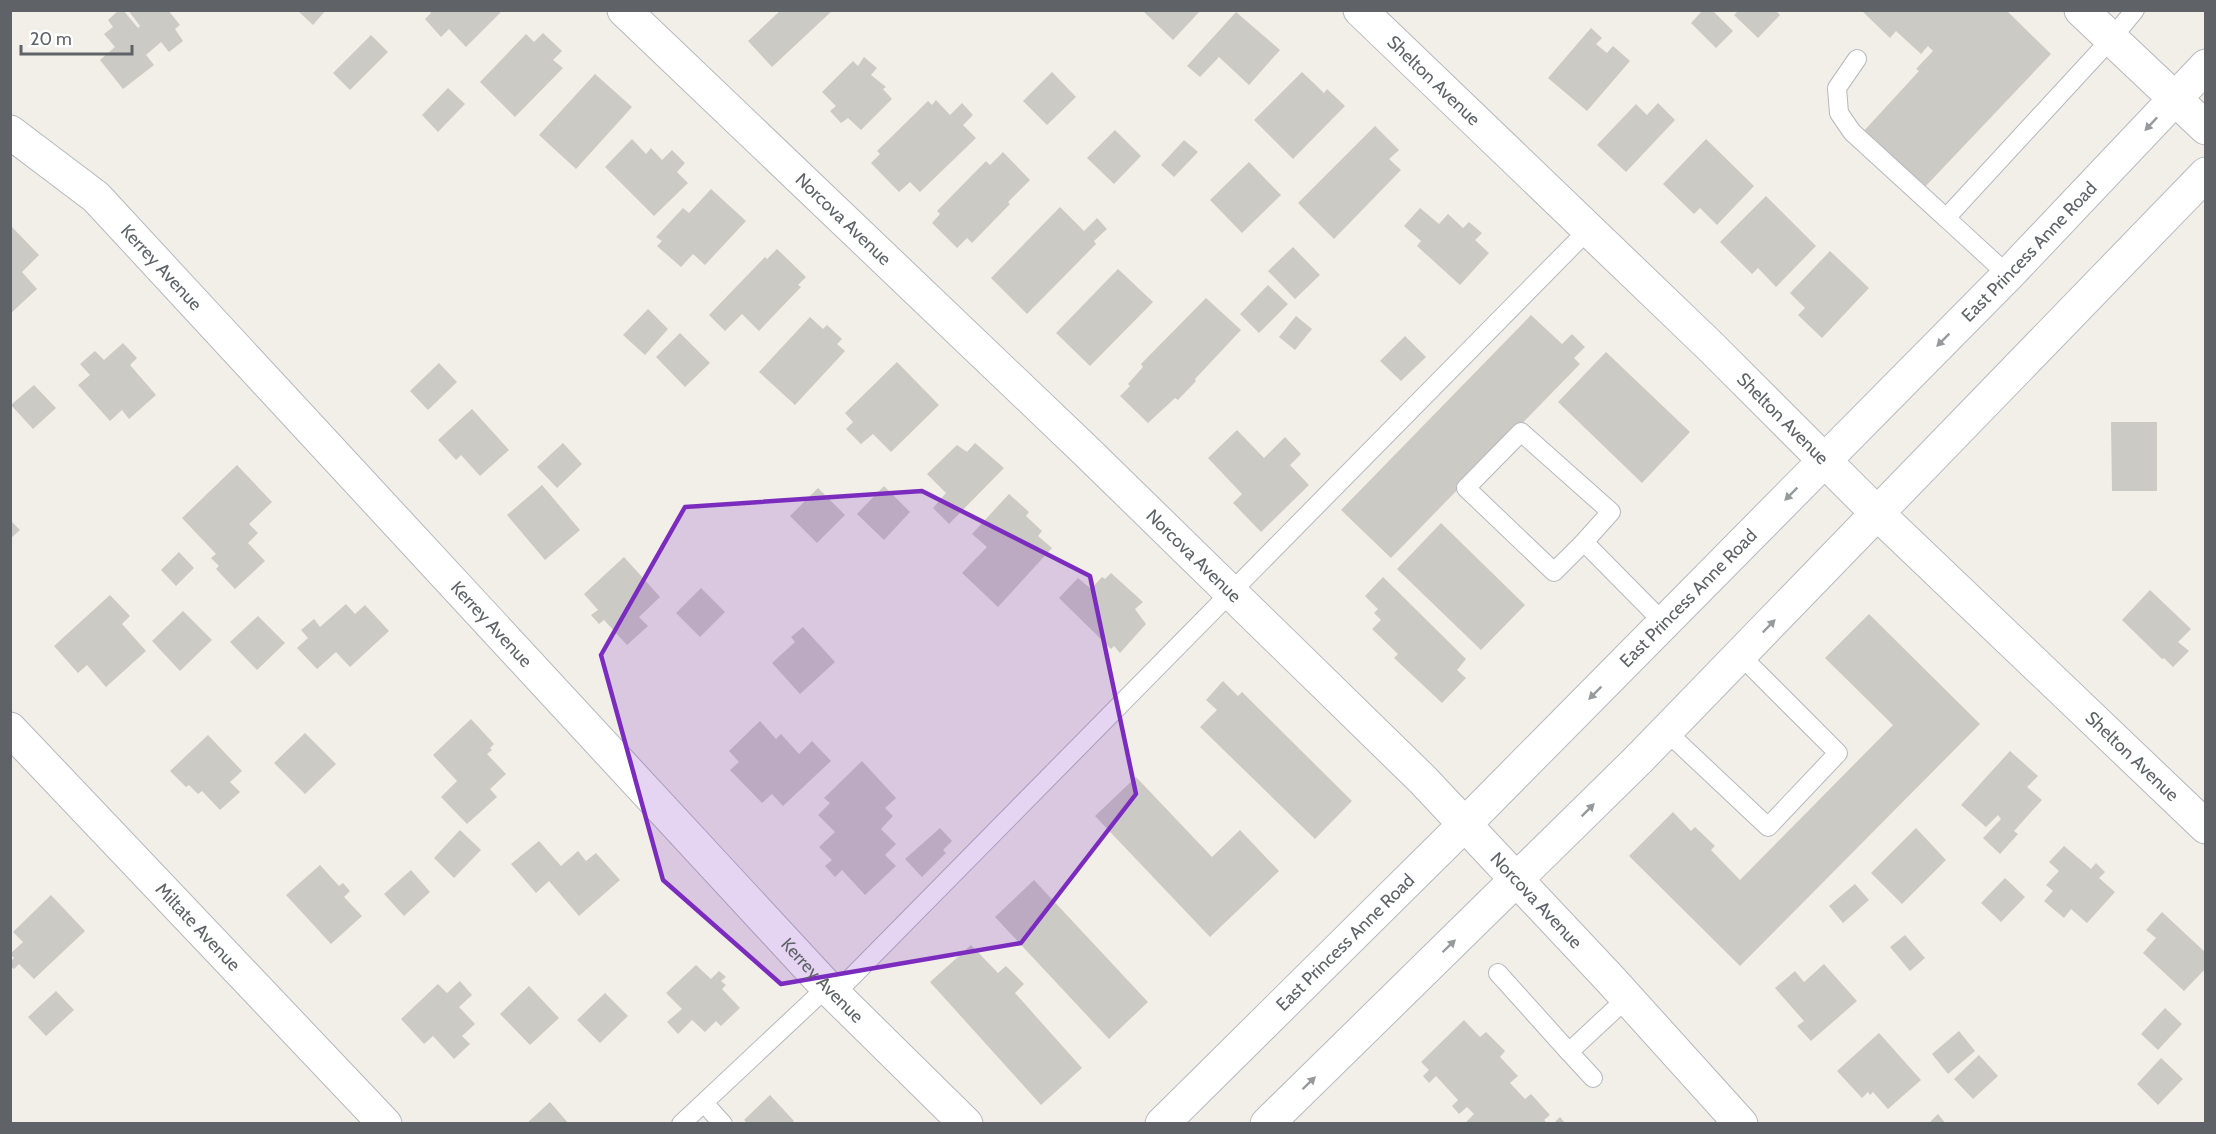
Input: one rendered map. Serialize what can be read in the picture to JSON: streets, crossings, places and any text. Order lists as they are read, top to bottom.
{
  "streets": {
    "street": [
      "Shelton Avenue",
      "Norcova Avenue",
      "East Princess Anne Road",
      "Kerrey Avenue",
      "Miltate Avenue"
    ]
  },
  "crossings": [
    ["Shelton Avenue", "East Princess Anne Road"],
    ["Norcova Avenue", "East Princess Anne Road"]
  ],
  "scale_bar": "20 m"
}
